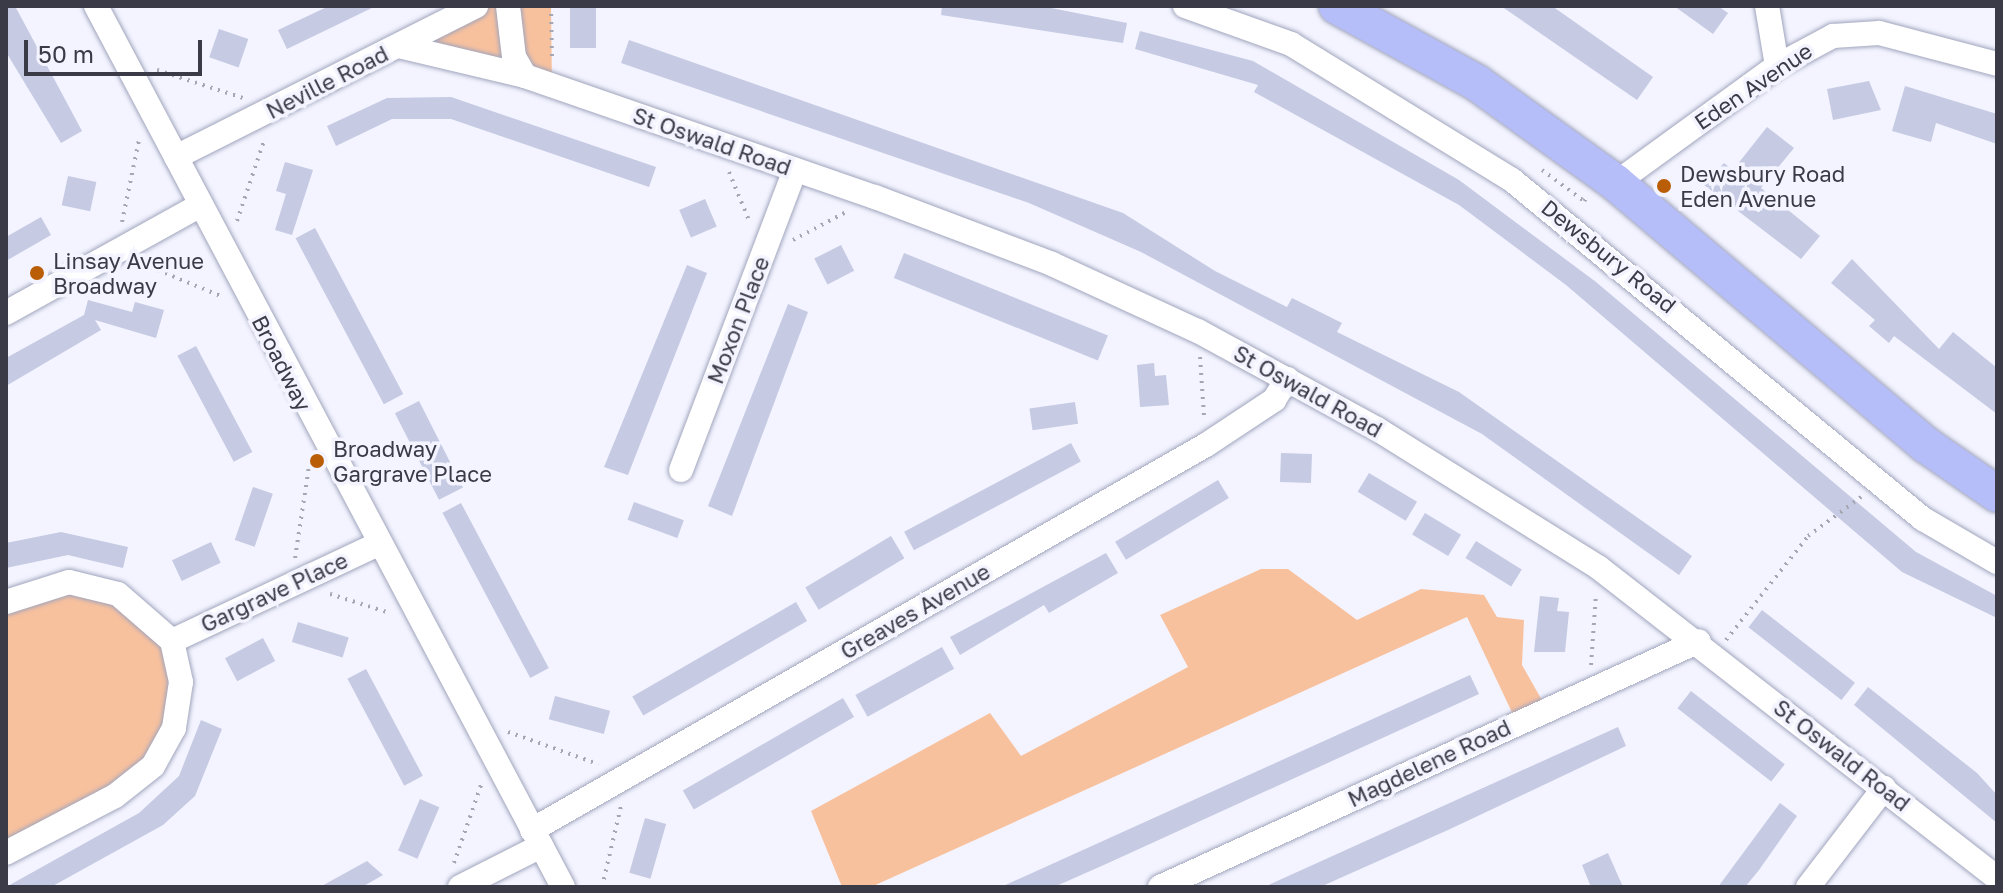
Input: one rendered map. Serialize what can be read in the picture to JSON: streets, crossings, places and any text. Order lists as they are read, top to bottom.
{
  "streets": {
    "street": [
      "Neville Road",
      "Eden Avenue",
      "St Oswald Road",
      "Dewsbury Road",
      "Moxon Place",
      "Broadway",
      "Gargrave Place",
      "Greaves Avenue",
      "Magdelene Road"
    ]
  },
  "crossings": [
    ["Neville Road", "St Oswald Road"],
    ["Neville Road", "Broadway"],
    ["St Oswald Road", "Moxon Place"],
    ["St Oswald Road", "Greaves Avenue"],
    ["St Oswald Road", "Magdelene Road"],
    ["Broadway", "Gargrave Place"],
    ["Broadway", "Greaves Avenue"]
  ],
  "places": ["Dewsbury Road Eden Avenue", "Linsay Avenue Broadway", "Broadway Gargrave Place"],
  "scale_bar": "50 m"
}
